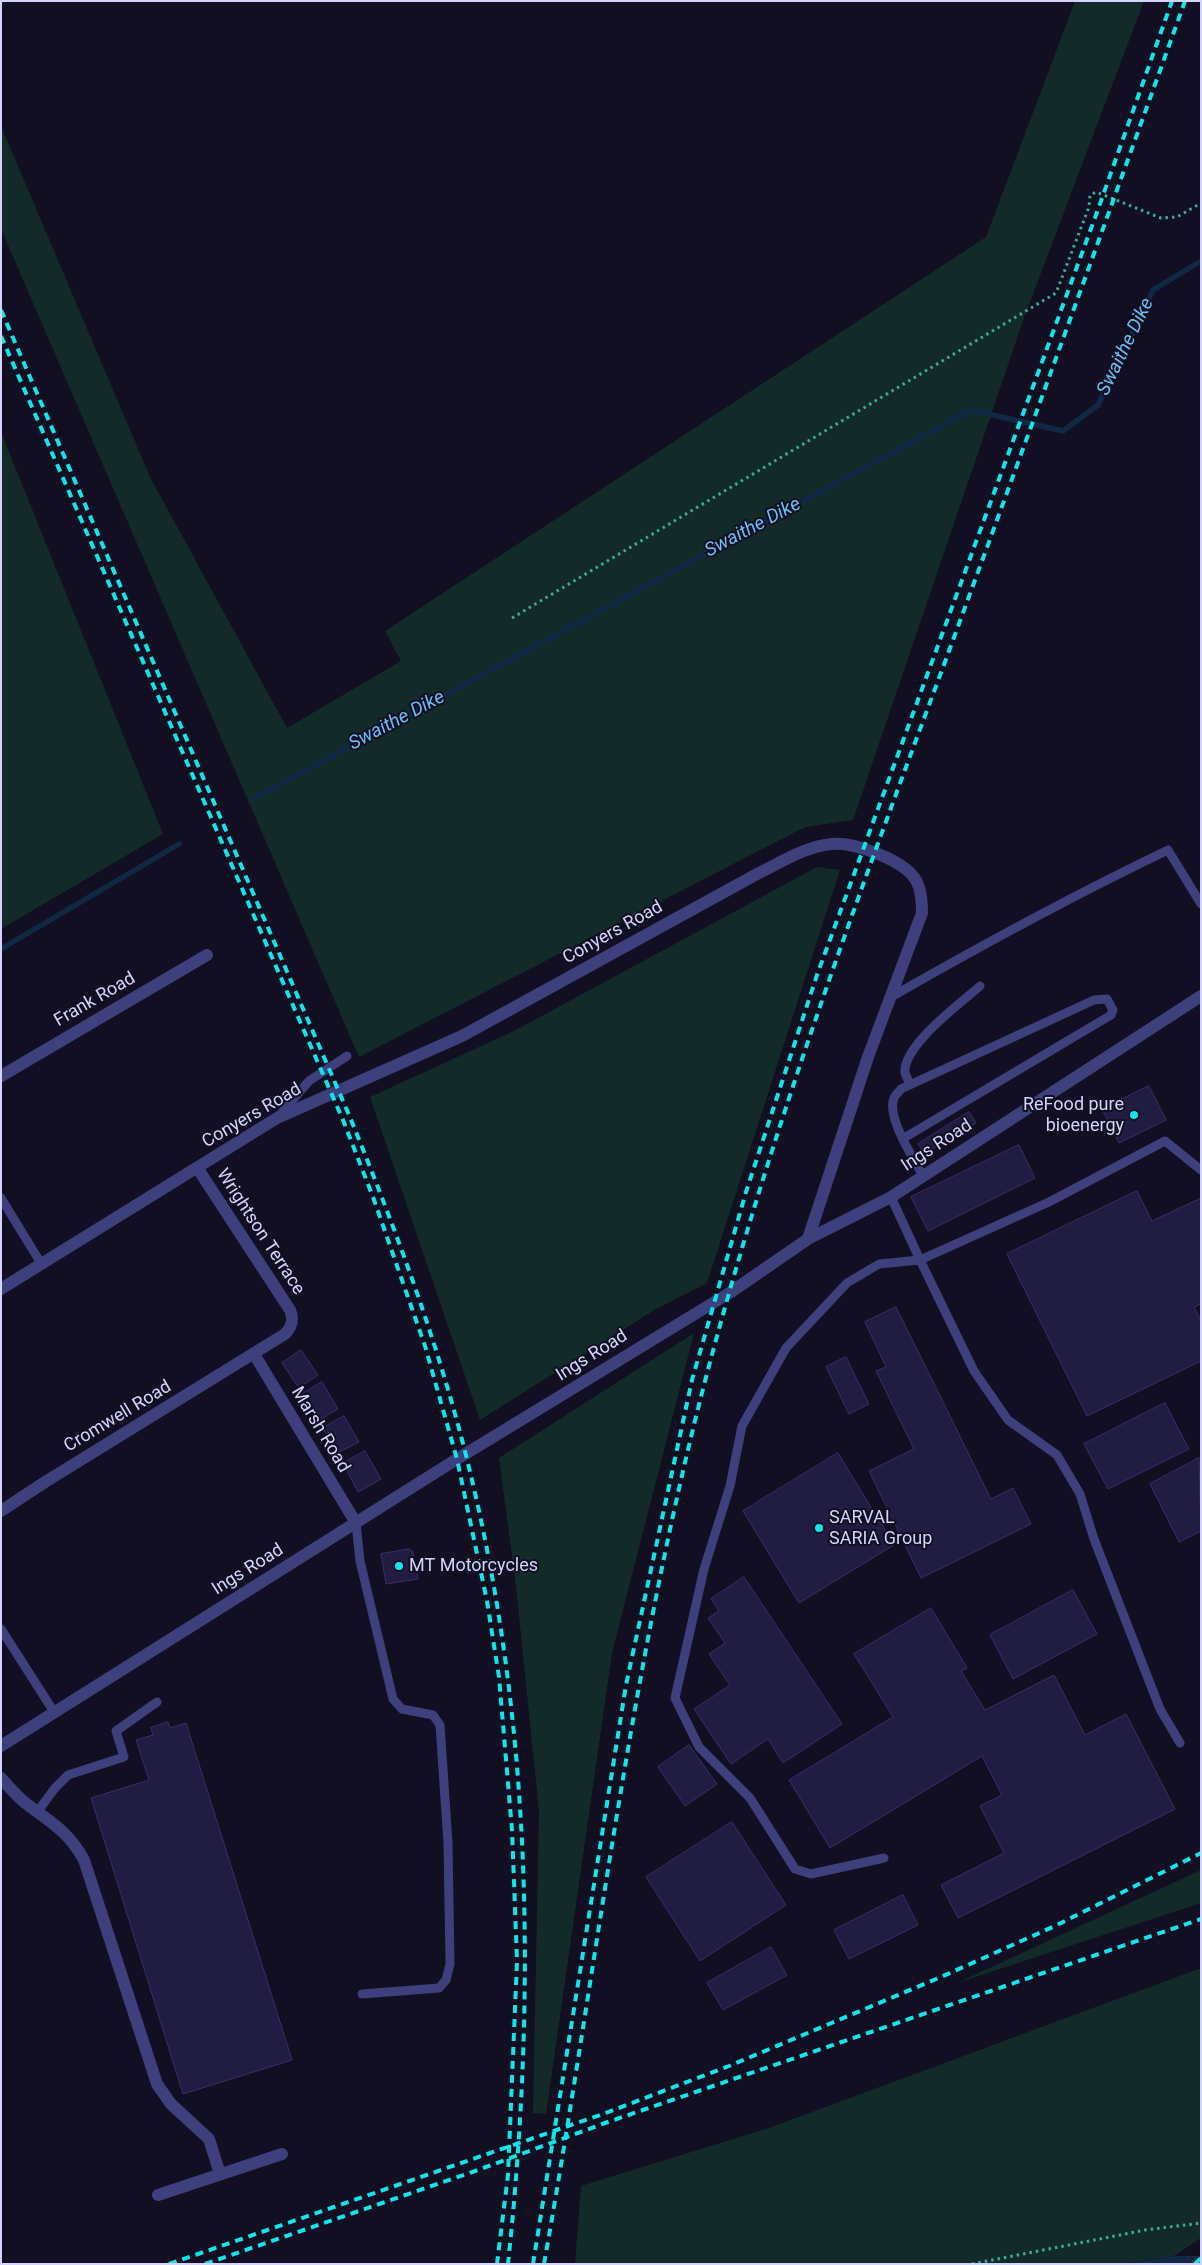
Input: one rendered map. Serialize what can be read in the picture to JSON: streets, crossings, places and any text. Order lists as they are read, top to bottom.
{
  "streets": {
    "street": [
      "Conyers Road",
      "Frank Road",
      "Ings Road",
      "Wrightson Terrace",
      "Cromwell Road",
      "Marsh Road"
    ]
  },
  "crossings": [
    ["Conyers Road", "Ings Road"],
    ["Conyers Road", "Wrightson Terrace"],
    ["Ings Road", "Marsh Road"],
    ["Wrightson Terrace", "Cromwell Road"],
    ["Wrightson Terrace", "Marsh Road"],
    ["Cromwell Road", "Marsh Road"]
  ],
  "water": ["Swaithe Dike"],
  "places": ["ReFood pure bioenergy", "SARVAL SARIA Group", "MT Motorcycles"]
}
